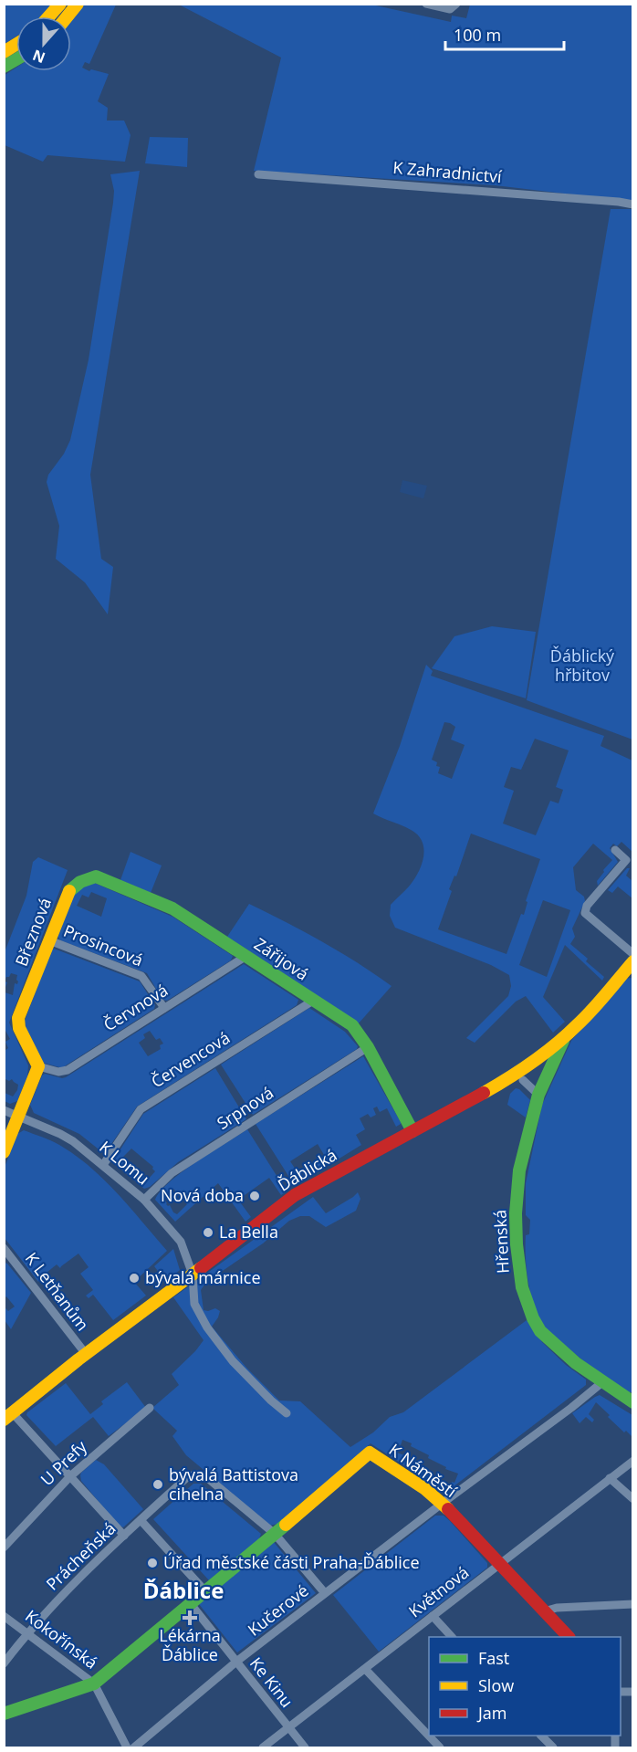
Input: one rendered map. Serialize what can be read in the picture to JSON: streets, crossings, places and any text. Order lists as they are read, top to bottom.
{
  "streets": {
    "main road": [
      "Březnová",
      "Zářijová",
      "Ďáblická",
      "Hřenská",
      "K Náměstí"
    ],
    "street": [
      "K Zahradnictví",
      "Prosincová",
      "Červnová",
      "Červencová",
      "Srpnová",
      "K Lomu",
      "K Letňanům",
      "U Prefy",
      "Prácheňská",
      "Květnová",
      "Kučerové",
      "Kokořínská",
      "Ke Kinu"
    ]
  },
  "crossings": [
    ["Březnová", "Prosincová"],
    ["Březnová", "Zářijová"],
    ["Březnová", "Červnová"],
    ["Prosincová", "Červnová"],
    ["Zářijová", "Červnová"],
    ["Zářijová", "Červencová"],
    ["Zářijová", "Srpnová"],
    ["Zářijová", "Ďáblická"],
    ["Červencová", "K Lomu"],
    ["Srpnová", "K Lomu"],
    ["K Lomu", "Ďáblická"],
    ["Ďáblická", "Hřenská"],
    ["Ďáblická", "K Letňanům"],
    ["Hřenská", "Kučerové"],
    ["K Náměstí", "Prácheňská"],
    ["K Náměstí", "Květnová"],
    ["K Náměstí", "Kučerové"],
    ["Prácheňská", "Kokořínská"],
    ["Květnová", "Ke Kinu"],
    ["Kučerové", "Ke Kinu"]
  ],
  "districts": ["Ďáblice"],
  "parks": ["Ďáblický hřbitov"],
  "places": {
    "other": [
      "Nová doba",
      "La Bella",
      "bývalá márnice",
      "bývalá Battistova cihelna",
      "Úřad městské části Praha-Ďáblice"
    ],
    "health": ["Lékárna Ďáblice"]
  },
  "legend": ["Fast", "Slow", "Jam"],
  "scale_bar": "100 m",
  "north": "bottom"
}
